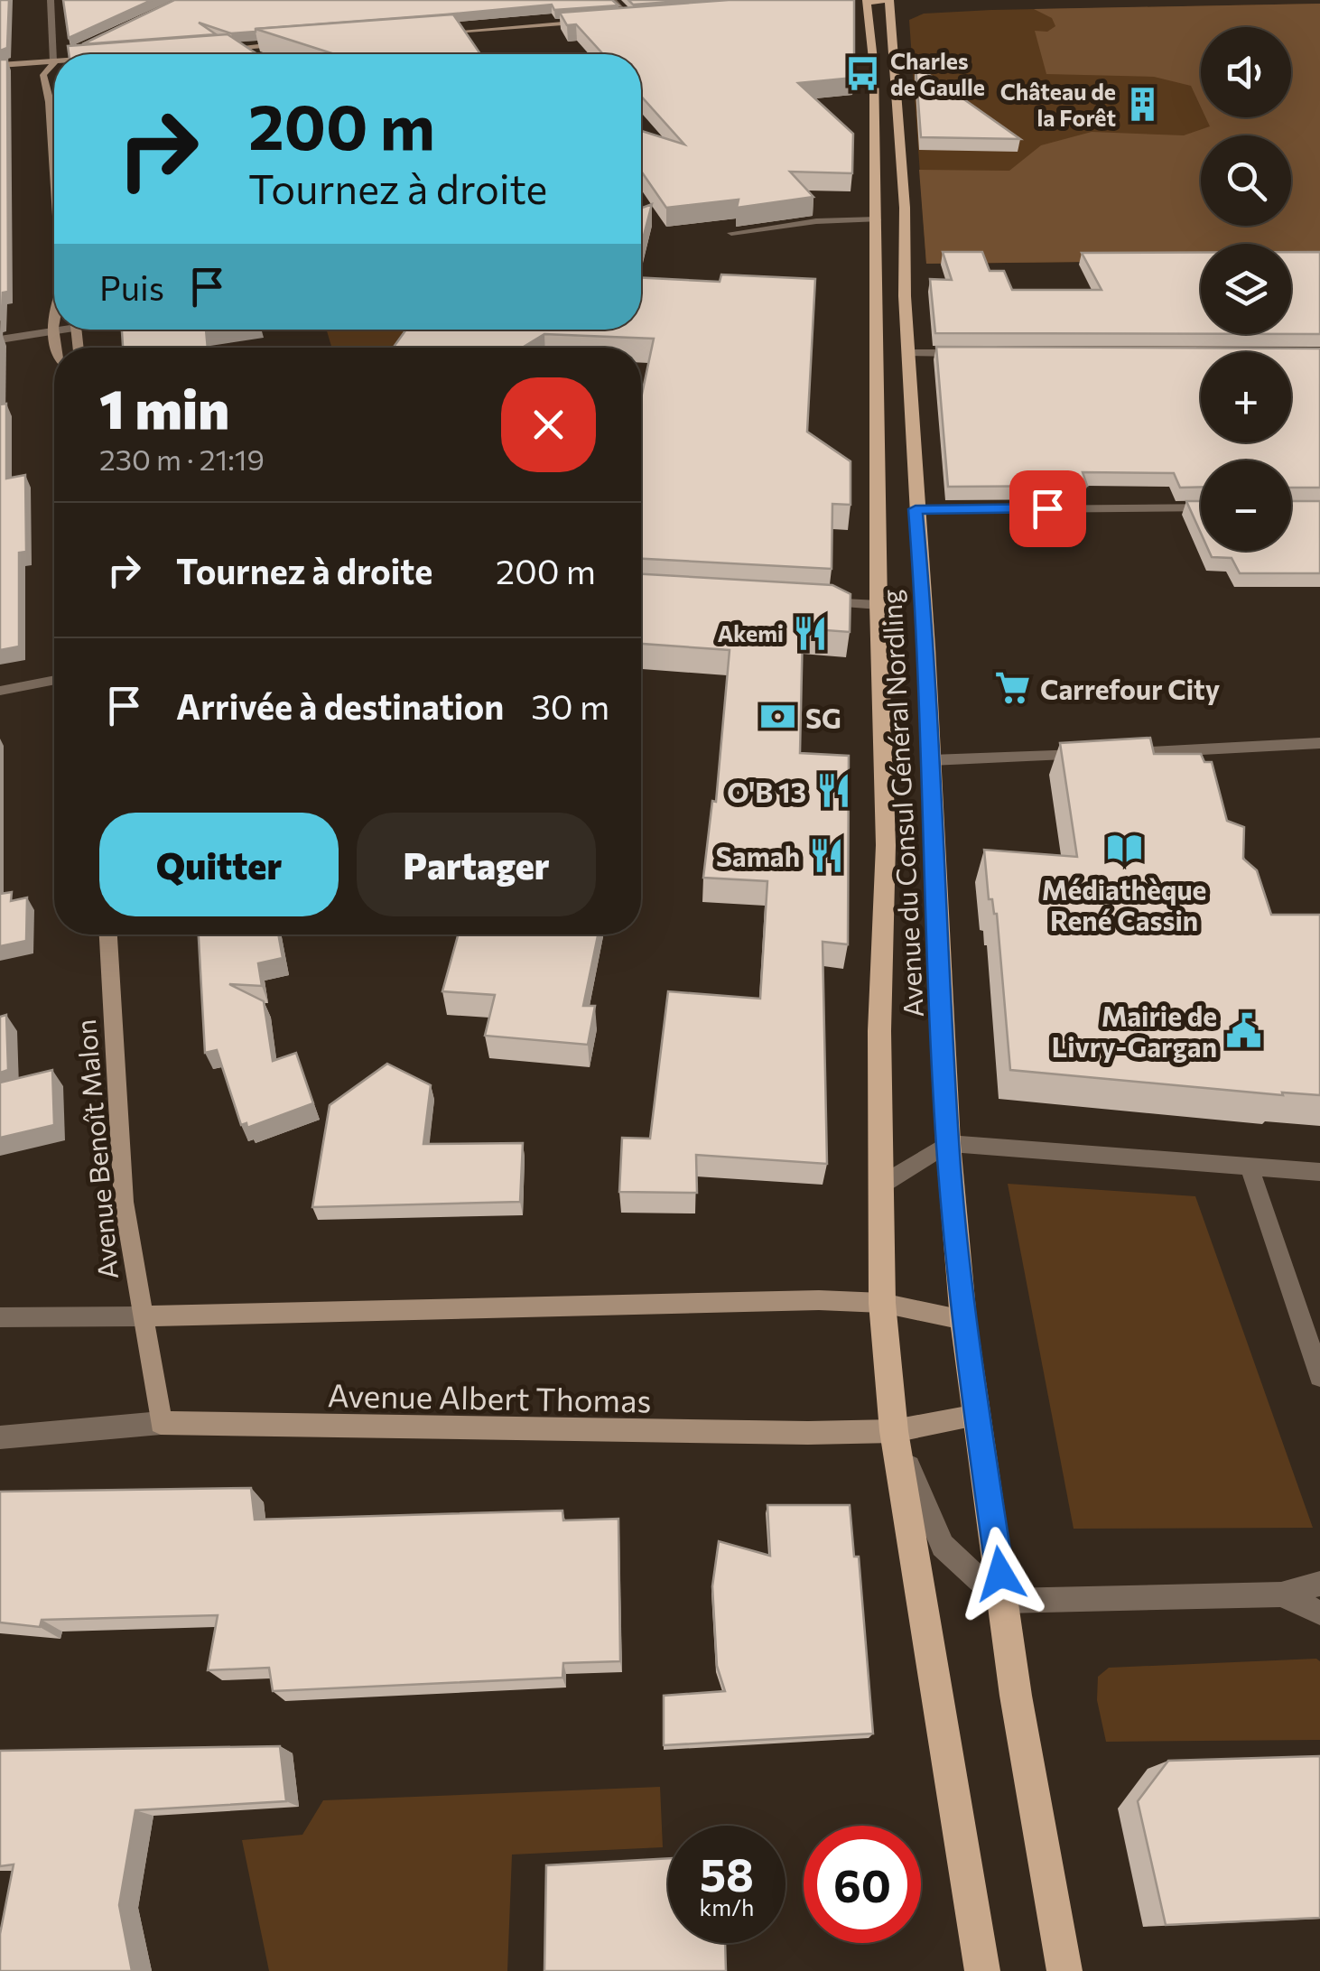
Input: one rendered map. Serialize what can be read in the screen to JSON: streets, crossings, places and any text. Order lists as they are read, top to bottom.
{
  "streets": {
    "main road": ["Avenue du Consul Général Nordling", "Avenue Benoît Malon", "Avenue Albert Thomas"]
  },
  "crossings": [
    ["Avenue du Consul Général Nordling", "Avenue Albert Thomas"],
    ["Avenue Benoît Malon", "Avenue Albert Thomas"]
  ],
  "places": {
    "bus stop": ["Charles de Gaulle"],
    "building": ["Château de la Forêt"],
    "restaurant": ["Akemi", "O'B 13", "Samah"],
    "supermarket": ["Carrefour City"],
    "bank": ["SG"],
    "library": ["Médiathèque René Cassin"],
    "public building": ["Mairie de Livry-Gargan"]
  },
  "page": {
    "map_buttons": ["+", "−"],
    "turn": ["200 m", "Tournez à droite"],
    "then": "Puis",
    "heading": ["1 min", "230 m · 21:19"],
    "list": [
      {
        "name": "Tournez à droite",
        "value": "200 m"
      },
      {
        "name": "Arrivée à destination",
        "value": "30 m"
      }
    ],
    "buttons": ["Quitter", "Partager"],
    "speed": "58 km/h",
    "limit": "60"
  }
}
